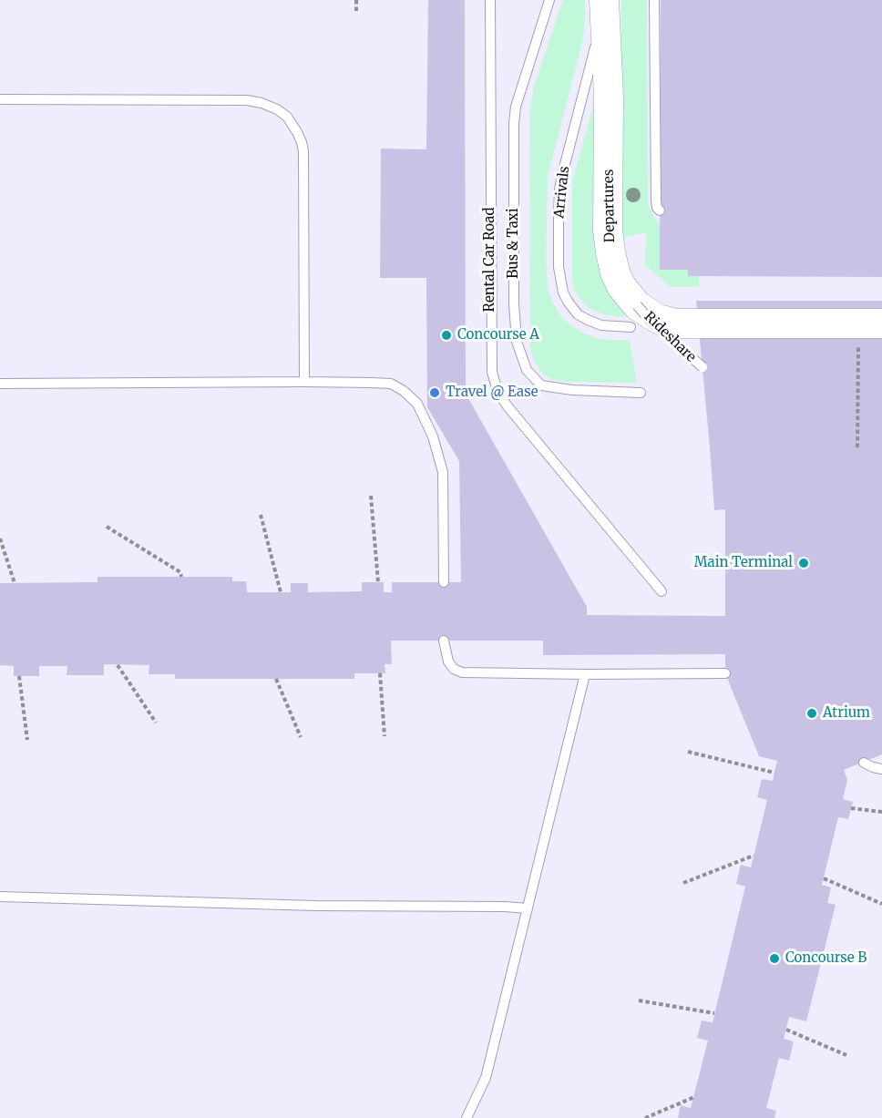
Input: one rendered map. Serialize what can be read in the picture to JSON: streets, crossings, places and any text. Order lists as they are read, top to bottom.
{
  "streets": {
    "main road": ["Departures"],
    "lane": [
      "Arrivals",
      "Bus & Taxi",
      "Rental Car Road",
      "Rideshare"
    ]
  },
  "crossings": [
    ["Arrivals", "Departures"],
    ["Arrivals", "Rideshare"],
    ["Departures", "Rideshare"]
  ],
  "places": [
    "Concourse A",
    "Travel @ Ease",
    "Main Terminal",
    "Atrium",
    "Concourse B"
  ]
}
